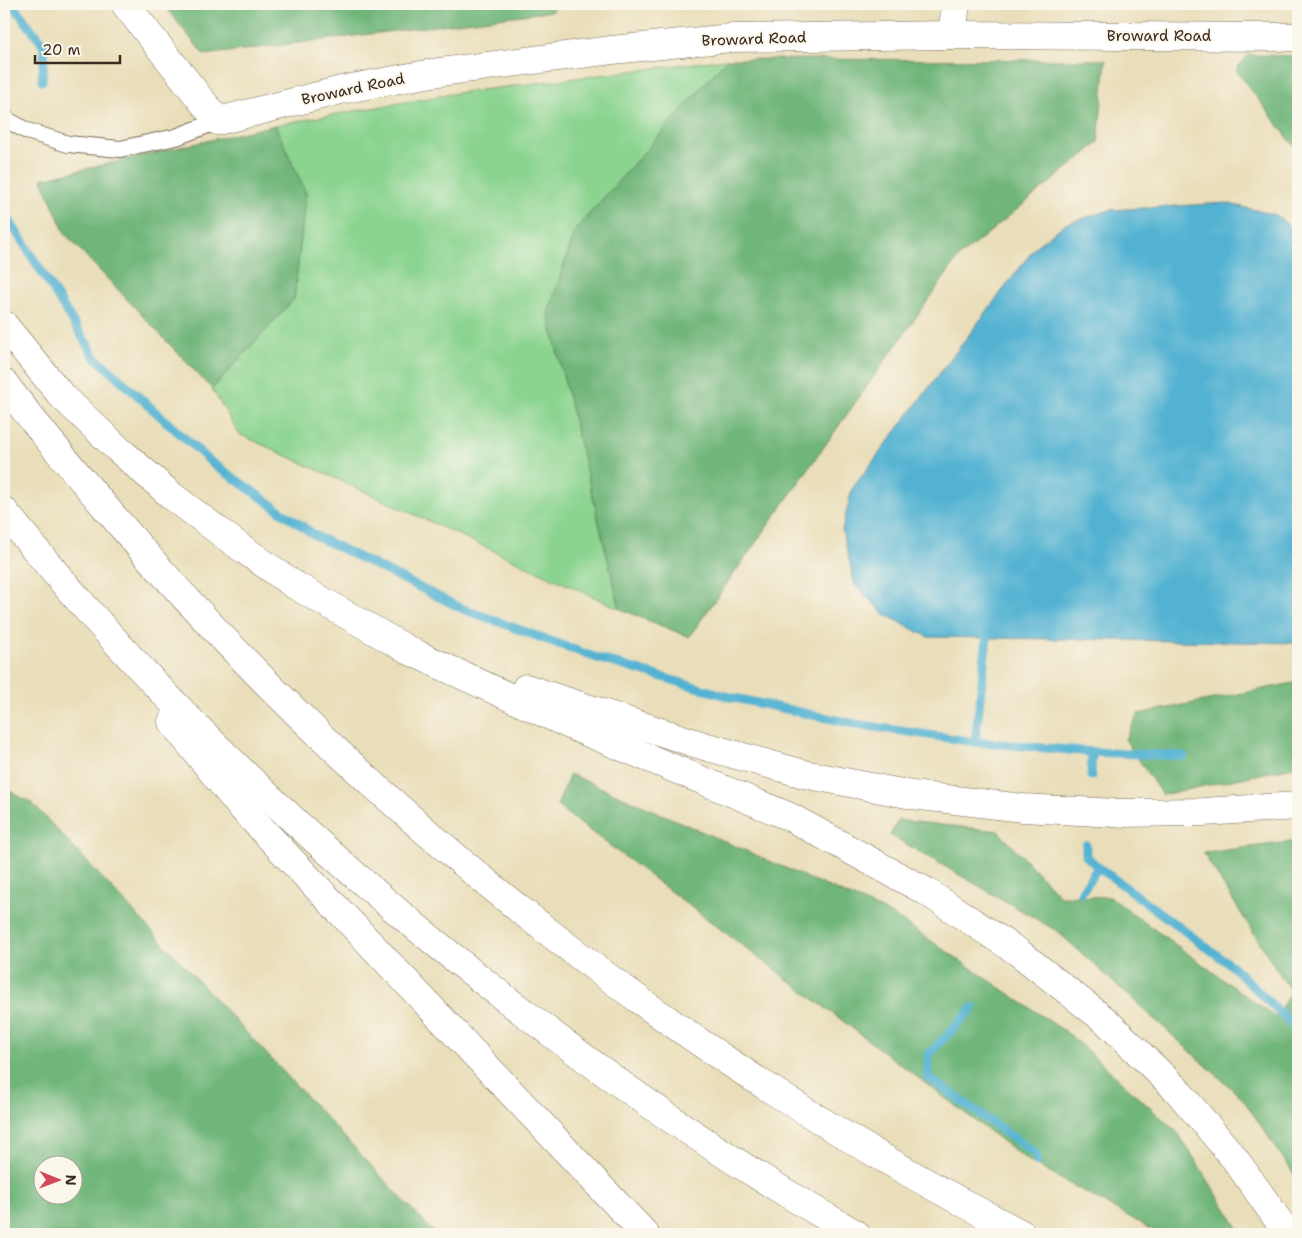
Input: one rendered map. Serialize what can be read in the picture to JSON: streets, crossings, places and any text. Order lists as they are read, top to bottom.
{
  "streets": {
    "main road": ["Broward Road"]
  },
  "scale_bar": "20 m",
  "north": "right"
}
